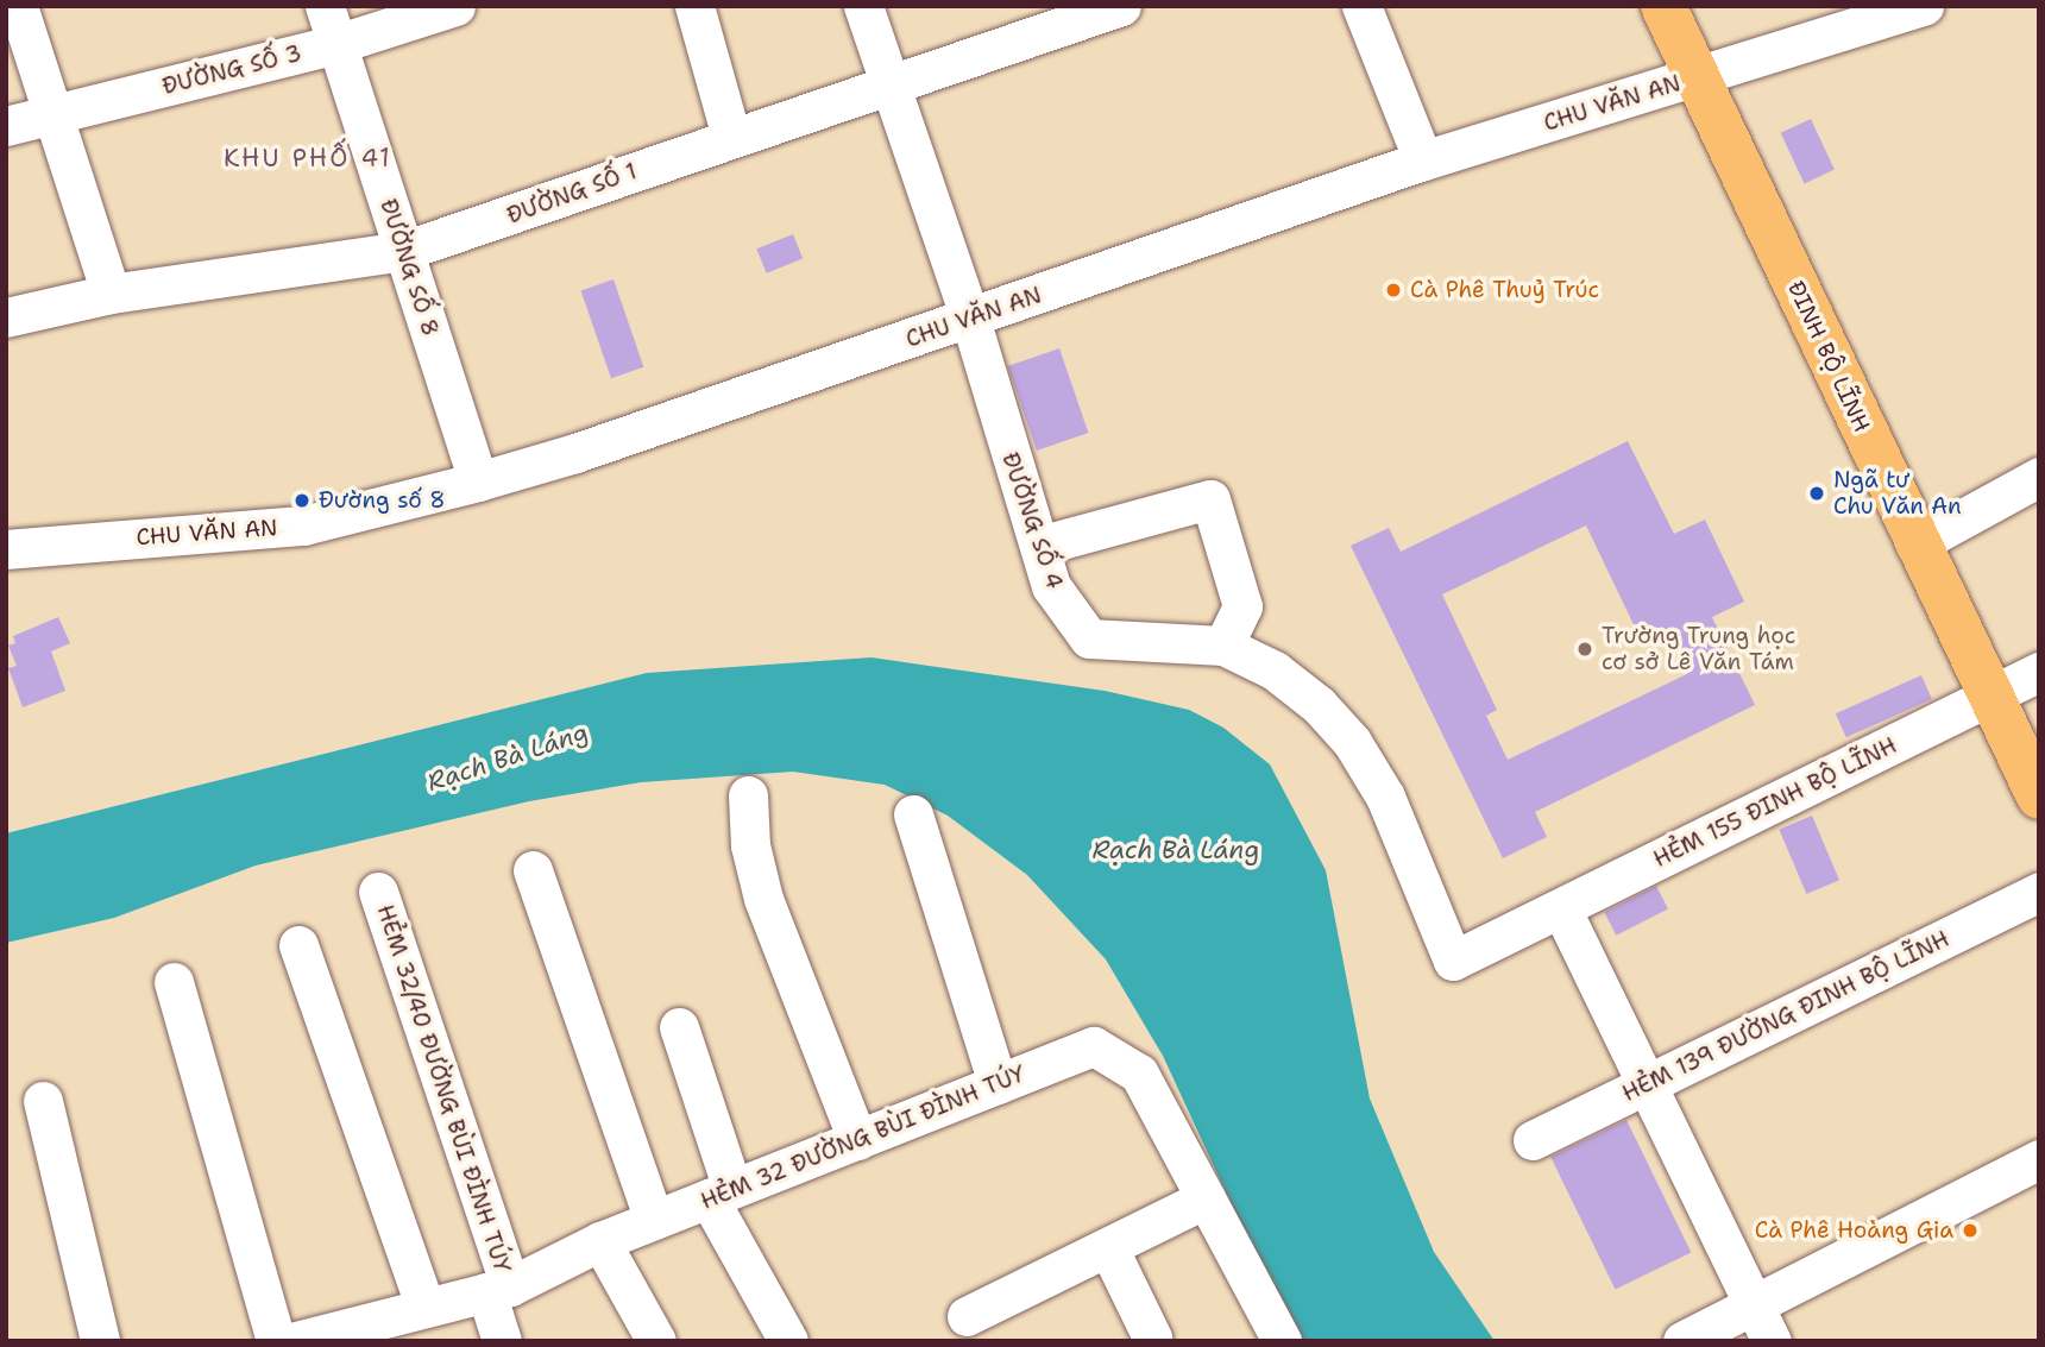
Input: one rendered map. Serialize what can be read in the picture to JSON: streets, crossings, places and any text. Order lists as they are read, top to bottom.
{
  "streets": {
    "main road": ["ĐINH BỘ LĨNH"],
    "street": [
      "ĐƯỜNG SỐ 3",
      "CHU VĂN AN",
      "ĐƯỜNG SỐ 1",
      "ĐƯỜNG SỐ 8",
      "ĐƯỜNG SỐ 4",
      "HẺM 155 ĐINH BỘ LĨNH",
      "HẺM 139 ĐƯỜNG ĐINH BỘ LĨNH",
      "HẺM 32/40 ĐƯỜNG BÙI ĐÌNH TÚY",
      "HẺM 32 ĐƯỜNG BÙI ĐÌNH TÚY"
    ]
  },
  "crossings": [
    ["ĐƯỜNG SỐ 3", "ĐƯỜNG SỐ 8"],
    ["CHU VĂN AN", "ĐƯỜNG SỐ 8"],
    ["CHU VĂN AN", "ĐINH BỘ LĨNH"],
    ["CHU VĂN AN", "ĐƯỜNG SỐ 4"],
    ["ĐƯỜNG SỐ 1", "ĐƯỜNG SỐ 8"],
    ["ĐƯỜNG SỐ 1", "ĐƯỜNG SỐ 4"],
    ["ĐINH BỘ LĨNH", "HẺM 155 ĐINH BỘ LĨNH"],
    ["ĐƯỜNG SỐ 4", "HẺM 155 ĐINH BỘ LĨNH"],
    ["HẺM 32/40 ĐƯỜNG BÙI ĐÌNH TÚY", "HẺM 32 ĐƯỜNG BÙI ĐÌNH TÚY"]
  ],
  "districts": ["KHU PHỐ 41"],
  "water": ["Rạch Bà Láng"],
  "places": [
    "Cà Phê Thuỷ Trúc",
    "Ngã tư Chu Văn An",
    "Đường số 8",
    "Trường Trung học cơ sở Lê Văn Tám",
    "Cà Phê Hoàng Gia"
  ]
}
